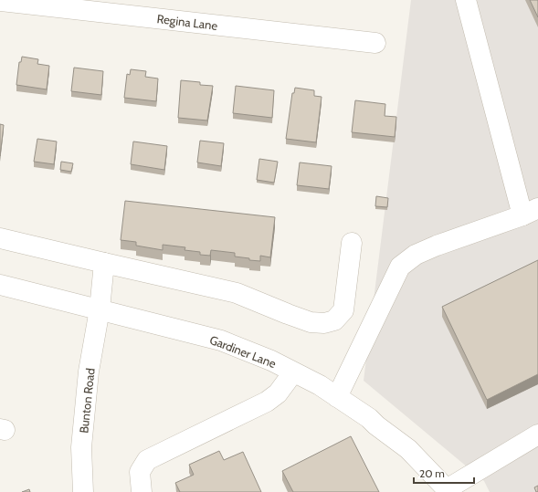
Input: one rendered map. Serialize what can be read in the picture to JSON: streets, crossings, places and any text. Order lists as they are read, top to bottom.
{
  "streets": {
    "street": ["Regina Lane", "Gardiner Lane", "Bunton Road"]
  },
  "crossings": [
    ["Gardiner Lane", "Bunton Road"]
  ],
  "scale_bar": "20 m"
}
